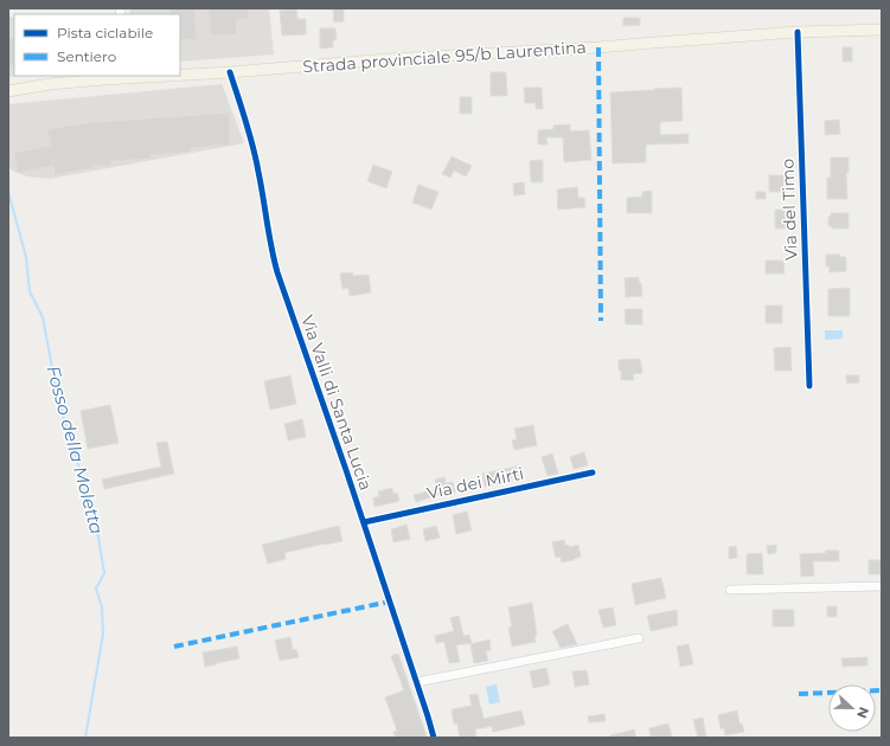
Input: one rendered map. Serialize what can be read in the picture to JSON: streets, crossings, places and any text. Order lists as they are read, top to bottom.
{
  "streets": {
    "main road": ["Strada provinciale 95/b Laurentina"],
    "street": ["Via del Timo", "Via Valli di Santa Lucia", "Via dei Mirti"]
  },
  "crossings": [
    ["Strada provinciale 95/b Laurentina", "Via del Timo"],
    ["Strada provinciale 95/b Laurentina", "Via Valli di Santa Lucia"],
    ["Via Valli di Santa Lucia", "Via dei Mirti"]
  ],
  "water": ["Fosso della Moletta"],
  "legend": ["Pista ciclabile", "Sentiero"],
  "north": "right"
}
